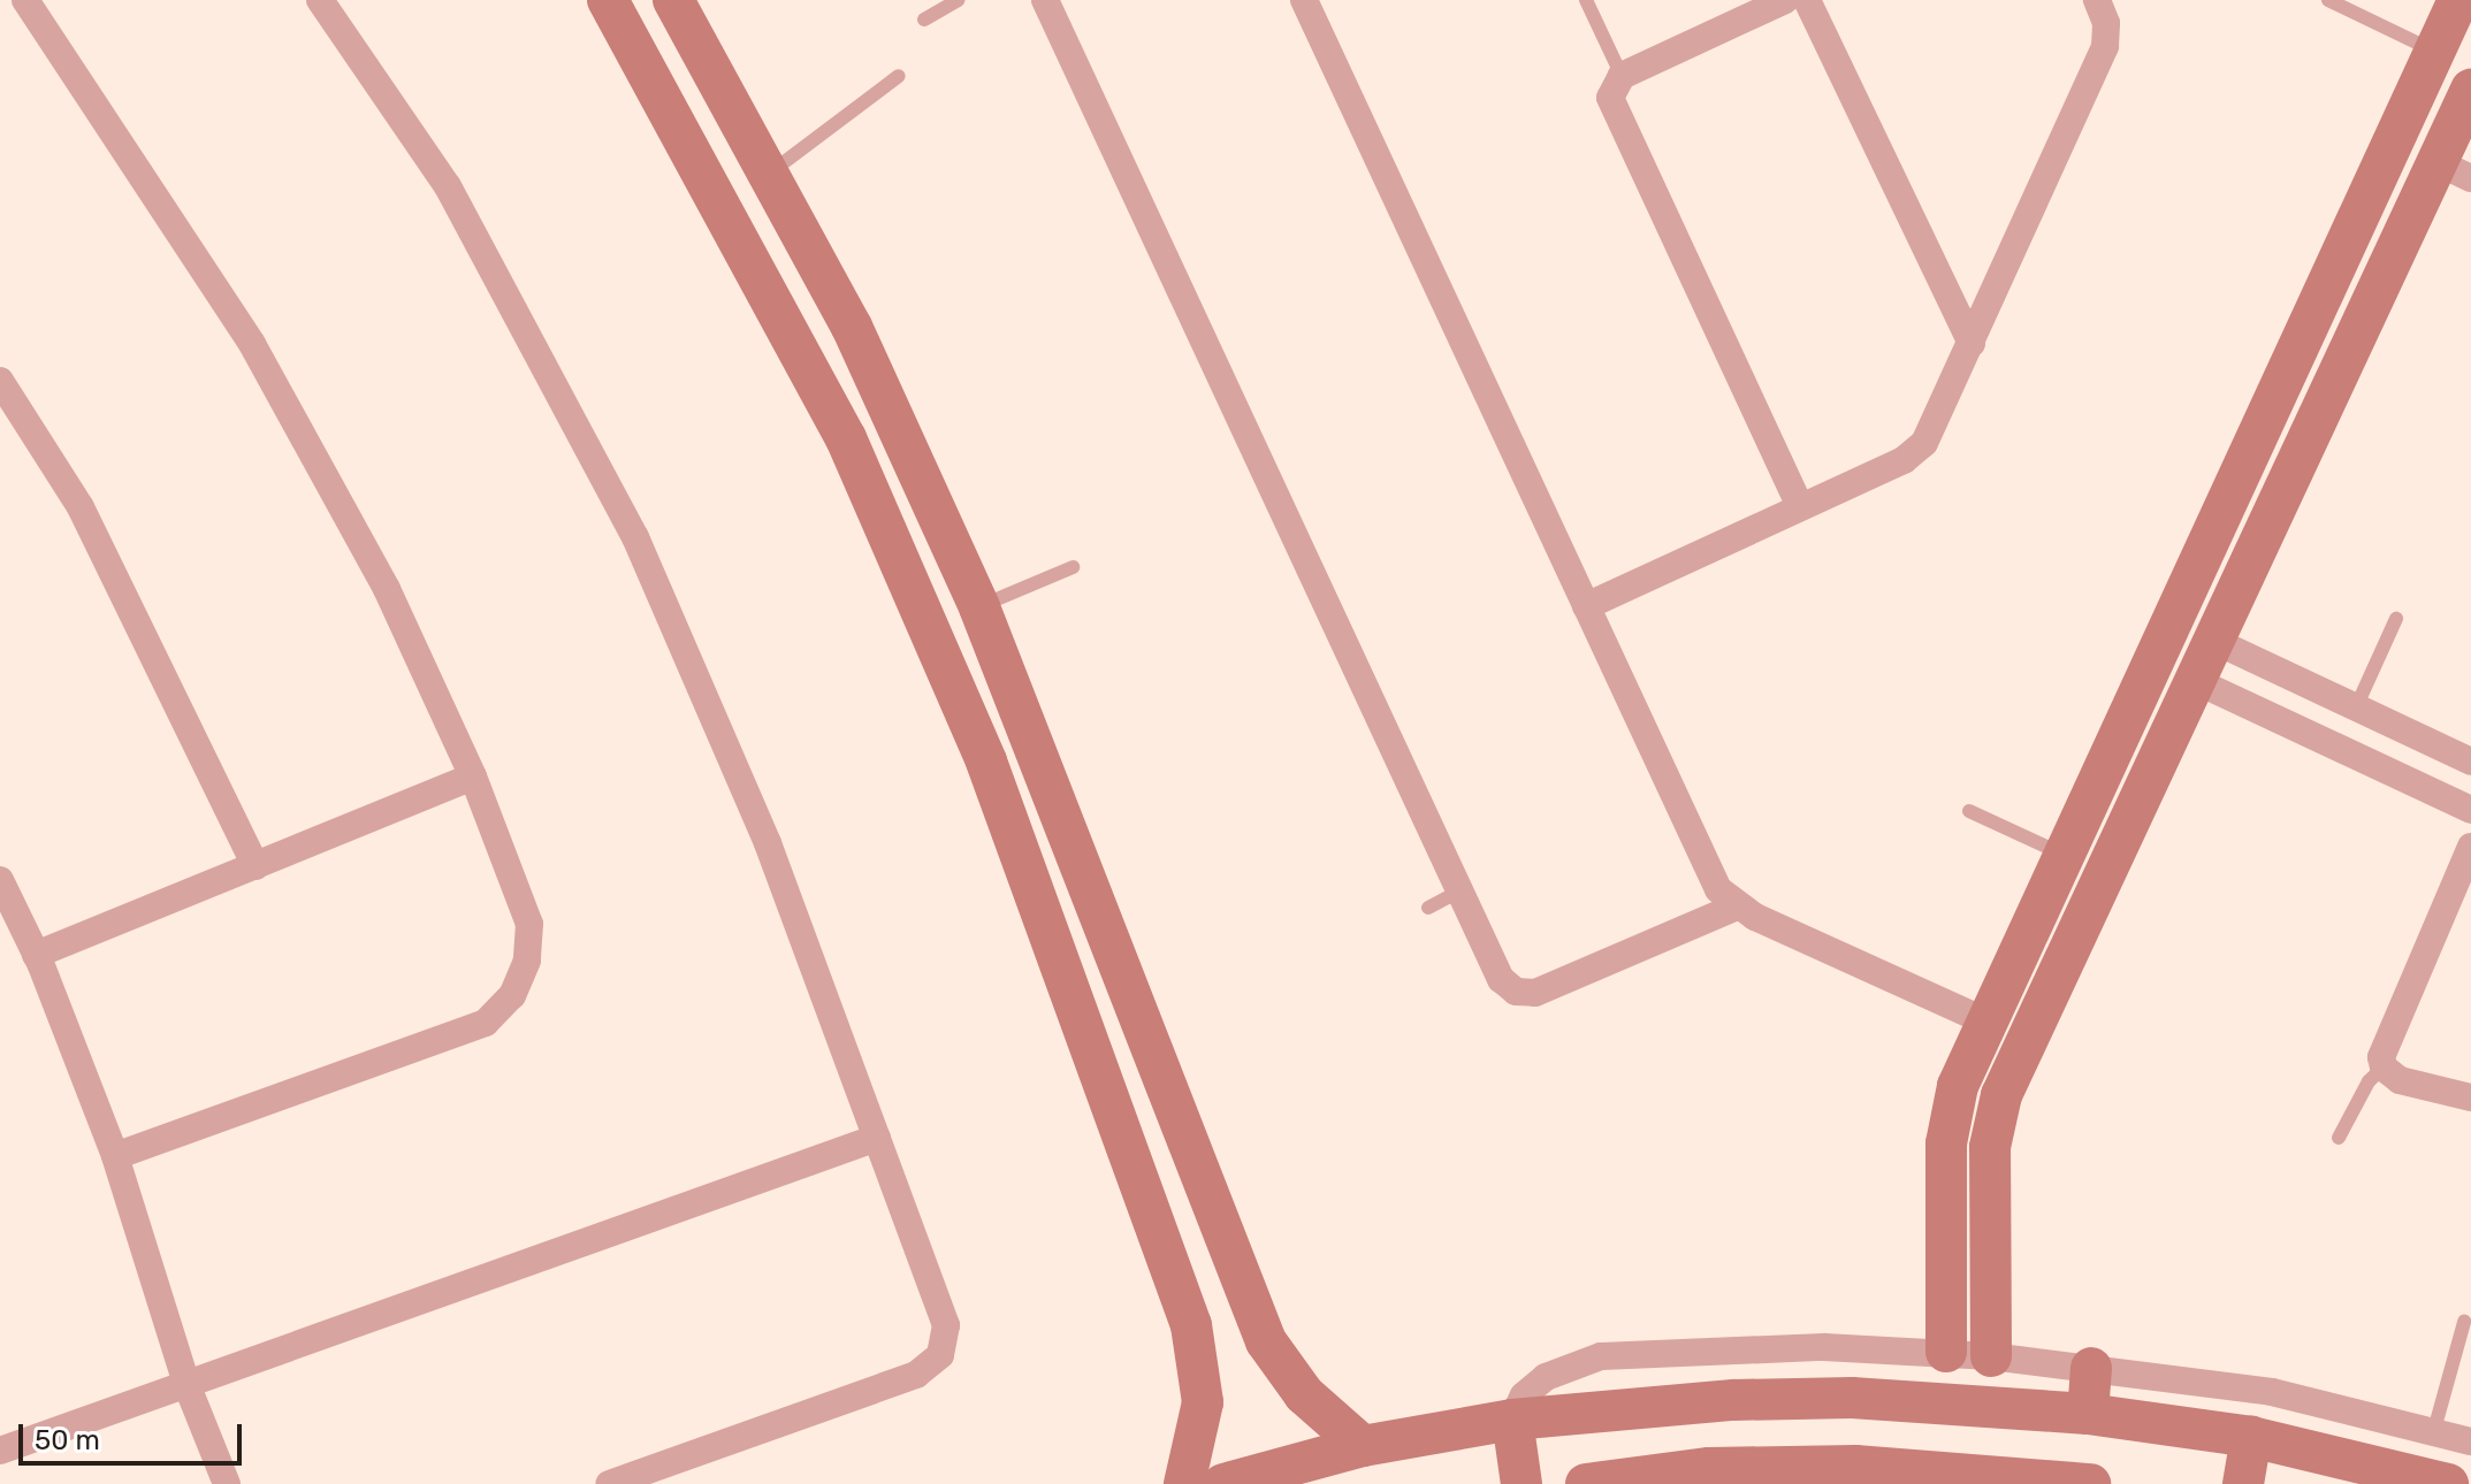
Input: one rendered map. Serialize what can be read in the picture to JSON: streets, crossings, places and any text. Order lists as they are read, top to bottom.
{
  "scale_bar": "50 m"
}
